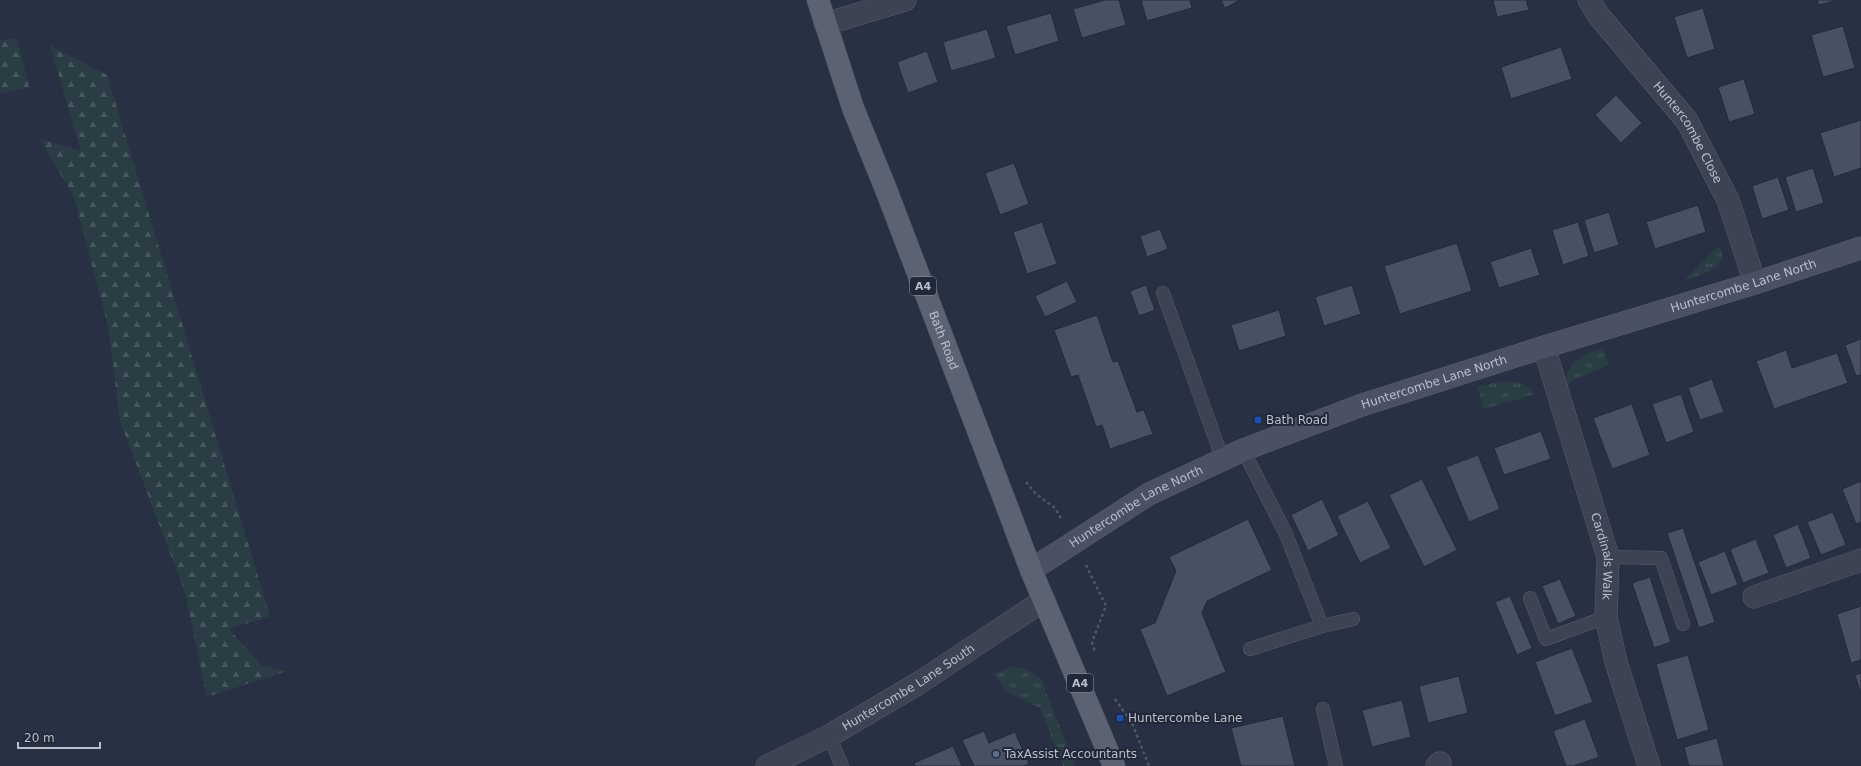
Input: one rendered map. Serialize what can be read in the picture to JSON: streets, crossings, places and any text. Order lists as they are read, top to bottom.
{
  "streets": {
    "main road": ["A4", "Bath Road"],
    "street": [
      "Huntercombe Close",
      "Huntercombe Lane North",
      "Cardinals Walk",
      "Huntercombe Lane South"
    ]
  },
  "crossings": [
    ["Huntercombe Close", "Huntercombe Lane North"],
    ["Huntercombe Lane North", "Bath Road"],
    ["Huntercombe Lane North", "Cardinals Walk"],
    ["Bath Road", "Huntercombe Lane South"]
  ],
  "places": {
    "transit": ["Bath Road", "Huntercombe Lane"],
    "other": ["TaxAssist Accountants"]
  },
  "scale_bar": "20 m"
}
